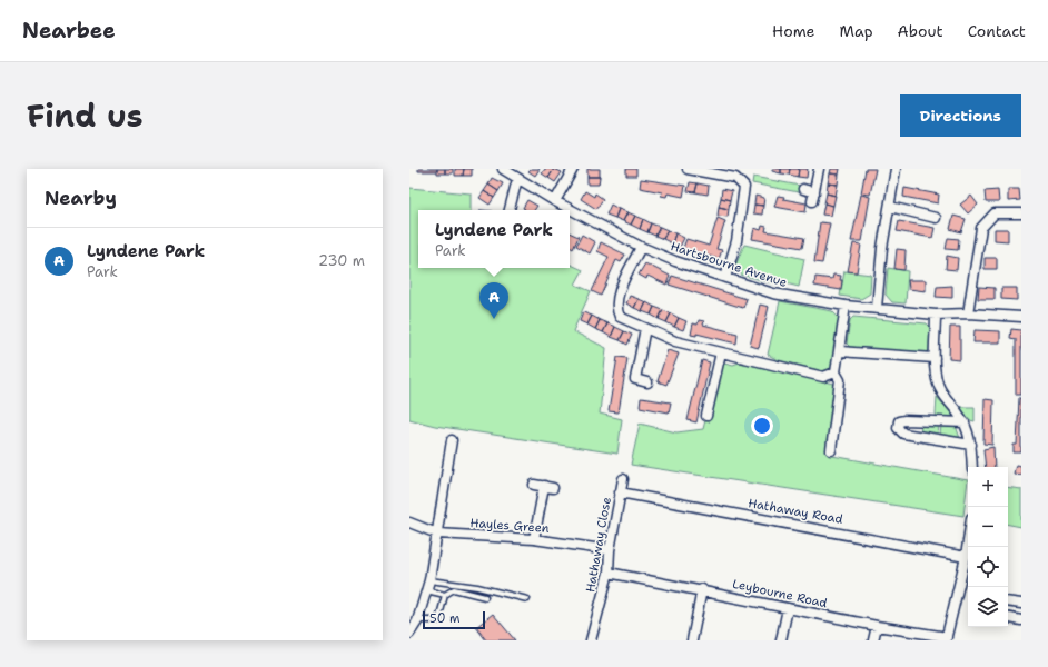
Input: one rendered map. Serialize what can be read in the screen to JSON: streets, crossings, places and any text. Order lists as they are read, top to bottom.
{
  "streets": {
    "street": [
      "Hartsbourne Avenue",
      "Hathaway Road",
      "Hayles Green",
      "Hathaway Close",
      "Leybourne Road"
    ]
  },
  "crossings": [
    ["Hathaway Road", "Hathaway Close"],
    ["Hayles Green", "Hathaway Close"],
    ["Hathaway Close", "Leybourne Road"]
  ],
  "scale_bar": "50 m",
  "page": {
    "header": "Nearbee",
    "nav": [
      "Home",
      "Map",
      "About",
      "Contact"
    ],
    "title": "Find us",
    "buttons": "Directions",
    "heading": "Nearby",
    "popup": ["Lyndene Park", "Park"],
    "list": [
      {
        "mark": "A",
        "name": "Lyndene Park",
        "note": "Park",
        "value": "230 m"
      }
    ],
    "pins": "A",
    "map_buttons": ["+", "−"],
    "scale": "50 m"
  }
}
